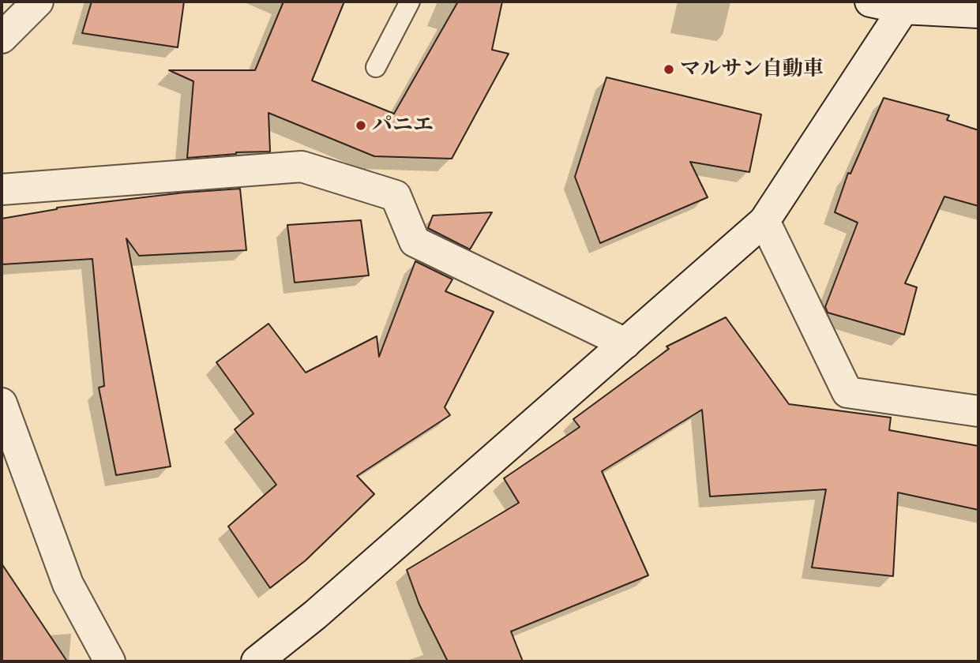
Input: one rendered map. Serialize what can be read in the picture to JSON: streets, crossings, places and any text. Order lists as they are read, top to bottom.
{
  "places": ["マルサン自動車", "パニエ"]
}
